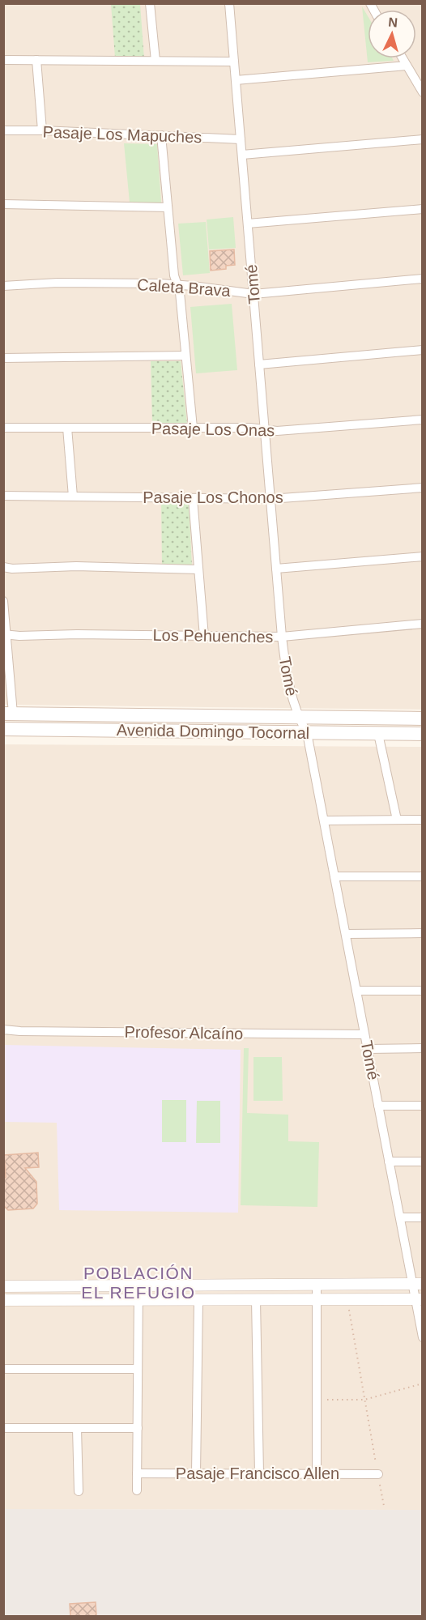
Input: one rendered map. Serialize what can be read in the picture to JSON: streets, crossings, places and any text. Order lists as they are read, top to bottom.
{
  "streets": {
    "main road": ["Avenida Domingo Tocornal"],
    "street": [
      "Pasaje Los Mapuches",
      "Tomé",
      "Caleta Brava",
      "Pasaje Los Onas",
      "Pasaje Los Chonos",
      "Los Pehuenches",
      "Profesor Alcaíno",
      "Pasaje Francisco Allen"
    ]
  },
  "crossings": [
    ["Pasaje Los Mapuches", "Tomé"],
    ["Tomé", "Caleta Brava"],
    ["Tomé", "Pasaje Los Onas"],
    ["Tomé", "Pasaje Los Chonos"],
    ["Tomé", "Los Pehuenches"],
    ["Tomé", "Avenida Domingo Tocornal"],
    ["Tomé", "Profesor Alcaíno"]
  ],
  "districts": ["POBLACIÓN EL REFUGIO"],
  "north": "top"
}
